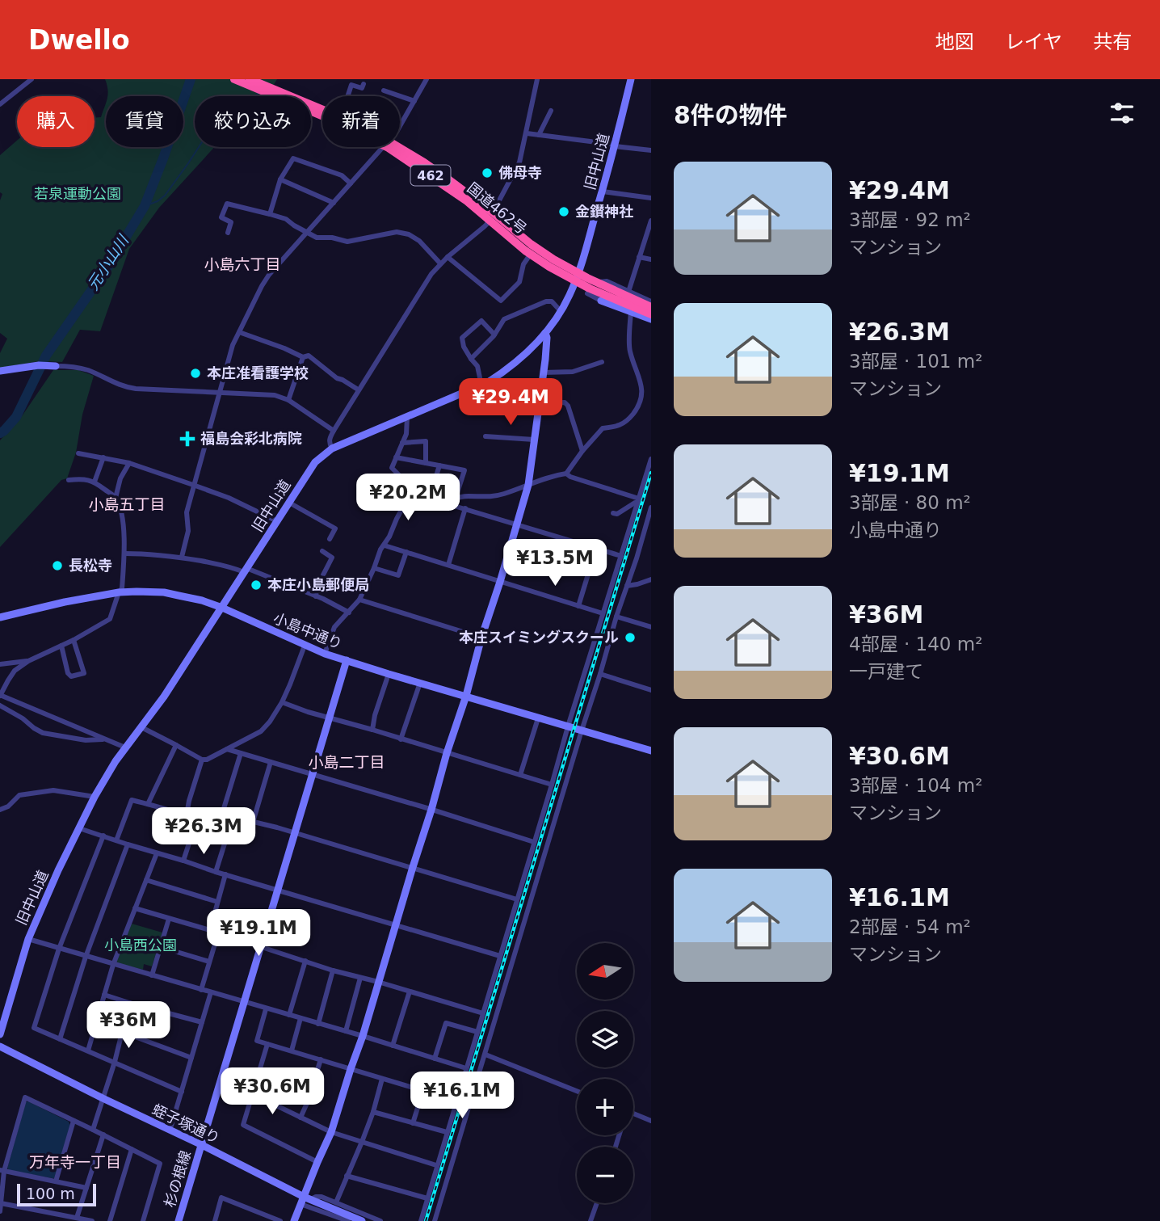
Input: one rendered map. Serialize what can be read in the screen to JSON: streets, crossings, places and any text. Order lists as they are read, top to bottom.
{
  "streets": {
    "highway": ["462", "国道462号"],
    "street": [
      "旧中山道",
      "小島中通り",
      "蛭子塚通り",
      "杉の根線"
    ]
  },
  "crossings": [
    ["旧中山道", "国道462号"],
    ["旧中山道", "小島中通り"],
    ["小島中通り", "蛭子塚通り"],
    ["小島中通り", "杉の根線"],
    ["蛭子塚通り", "杉の根線"]
  ],
  "districts": [
    "小島六丁目",
    "小島五丁目",
    "小島二丁目",
    "万年寺一丁目"
  ],
  "water": ["元小山川"],
  "parks": ["若泉運動公園", "小島西公園"],
  "places": {
    "other": [
      "佛母寺",
      "金鑚神社",
      "本庄准看護学校",
      "長松寺",
      "本庄小島郵便局",
      "本庄スイミングスクール"
    ],
    "health": ["福島会彩北病院"]
  },
  "scale_bar": "100 m",
  "north": "left",
  "page": {
    "header": "Dwello",
    "nav": ["地図", "レイヤ", "共有"],
    "heading": "8件の物件",
    "chip": [
      "購入",
      "賃貸",
      "絞り込み",
      "新着"
    ],
    "list": [
      {
        "name": "¥29.4M",
        "note": "3部屋 · 92 m² · マンション"
      },
      {
        "name": "¥26.3M",
        "note": "3部屋 · 101 m² · マンション"
      },
      {
        "name": "¥19.1M",
        "note": "3部屋 · 80 m² · 小島中通り"
      },
      {
        "name": "¥36M",
        "note": "4部屋 · 140 m² · 一戸建て"
      },
      {
        "name": "¥30.6M",
        "note": "3部屋 · 104 m² · マンション"
      },
      {
        "name": "¥16.1M",
        "note": "2部屋 · 54 m² · マンション"
      }
    ],
    "price": [
      "¥29.4M",
      "¥20.2M",
      "¥13.5M",
      "¥26.3M",
      "¥19.1M",
      "¥36M",
      "¥30.6M",
      "¥16.1M"
    ],
    "map_buttons": ["+", "−"],
    "scale": "100 m"
  }
}
